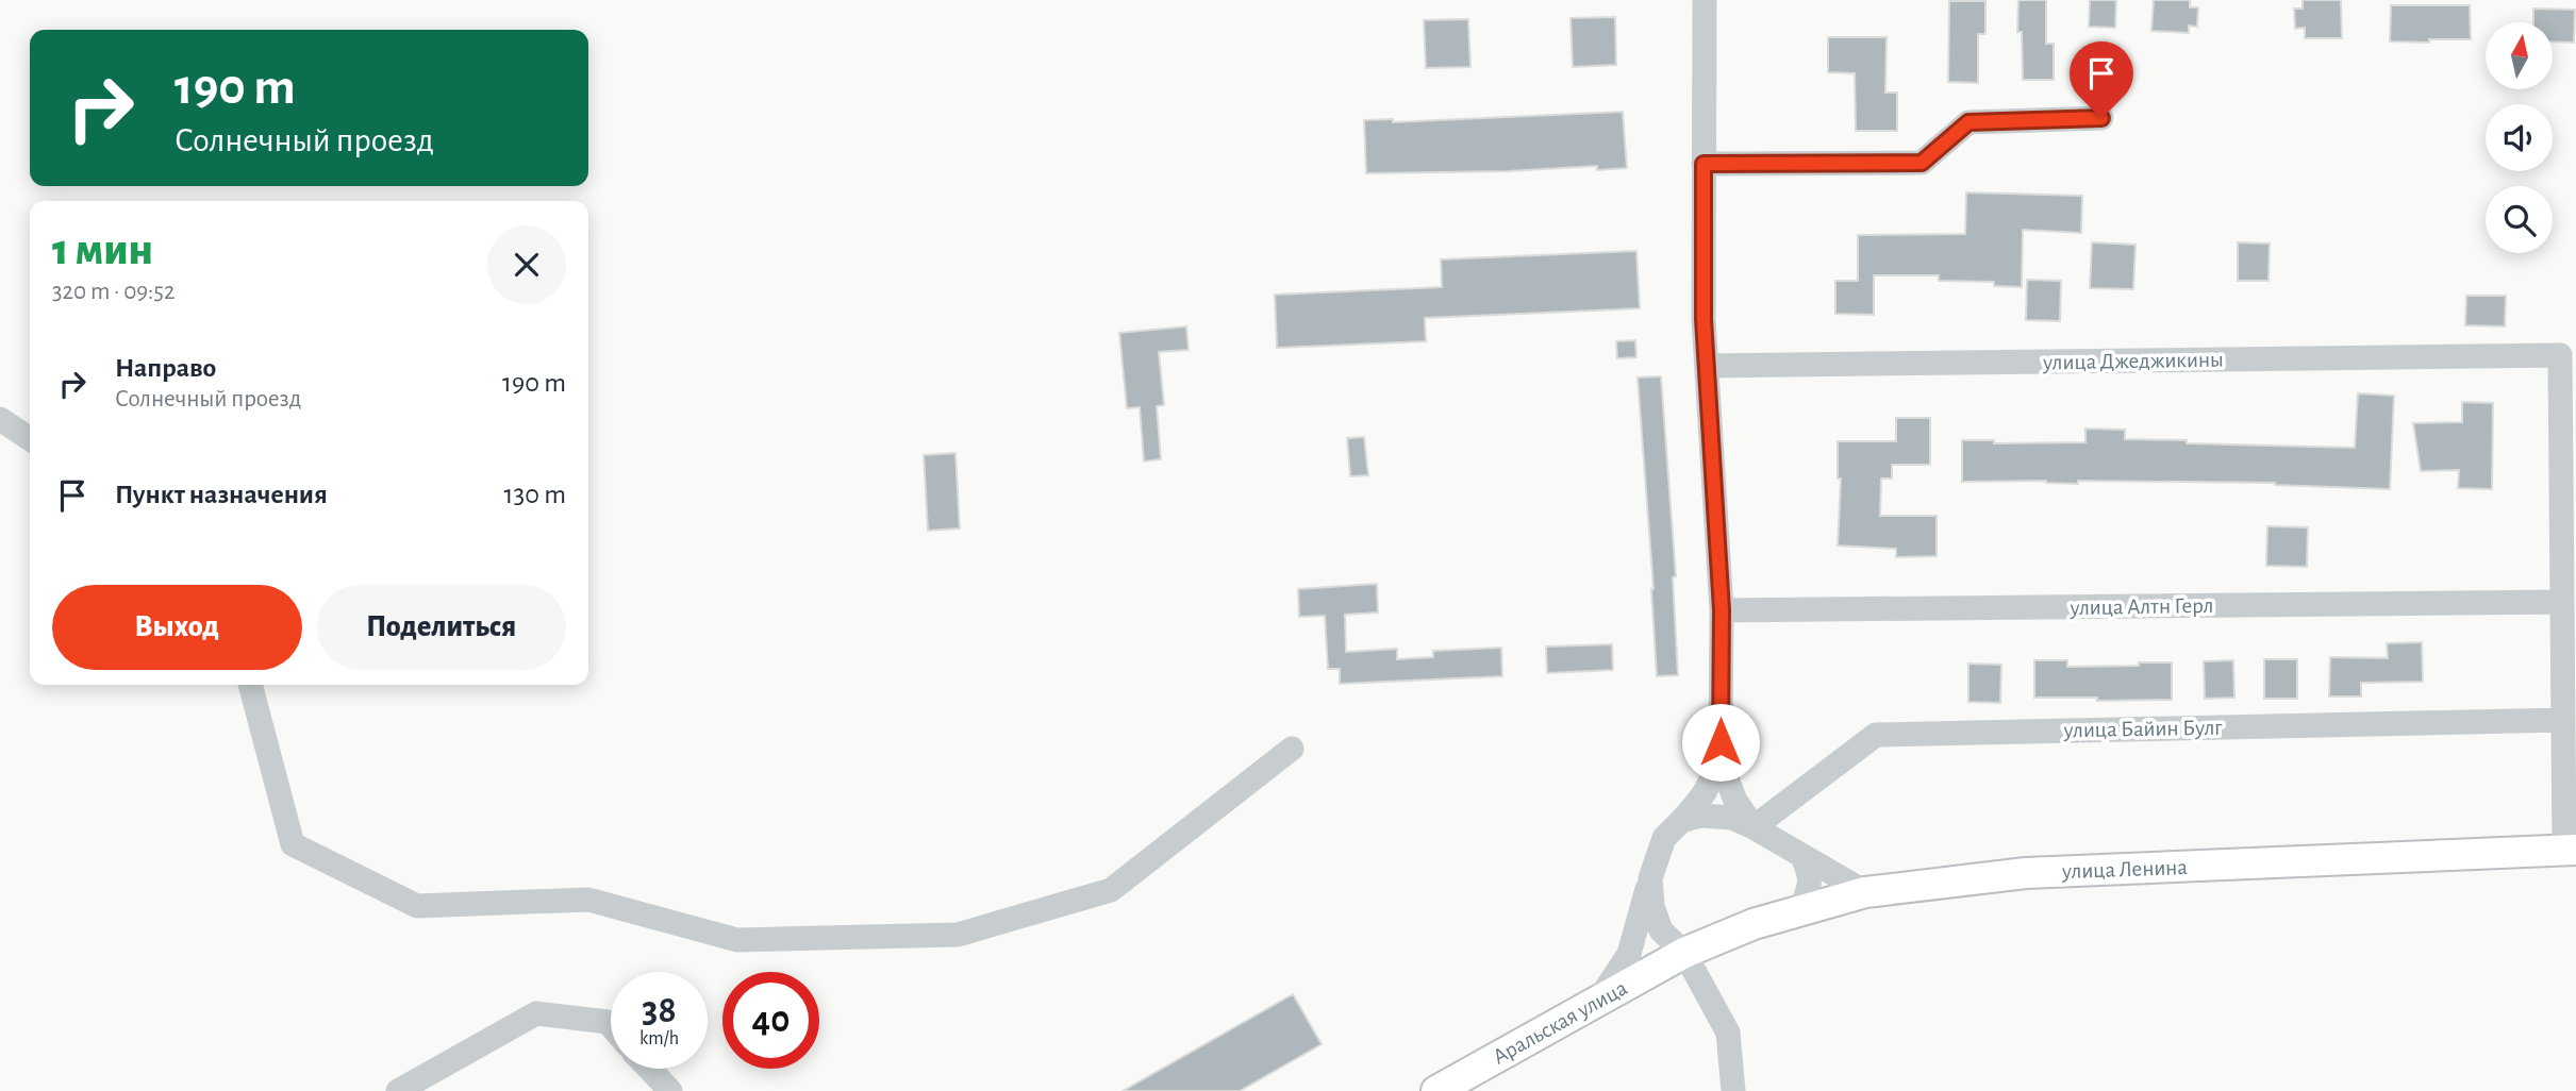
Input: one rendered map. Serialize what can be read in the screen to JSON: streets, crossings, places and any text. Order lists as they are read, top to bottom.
{
  "streets": {
    "main road": ["улица Ленина", "Аральская улица"],
    "street": ["улица Джеджикины", "улица Алтн Герл", "улица Байин Булг"]
  },
  "crossings": [
    ["улица Джеджикины", "улица Алтн Герл"],
    ["улица Байин Булг", "улица Ленина"],
    ["улица Байин Булг", "Аральская улица"],
    ["улица Ленина", "Аральская улица"]
  ],
  "north": "top",
  "page": {
    "turn": ["190 m", "Солнечный проезд"],
    "heading": ["1 мин", "320 m · 09:52"],
    "list": [
      {
        "name": "Направо",
        "note": "Солнечный проезд",
        "value": "190 m"
      },
      {
        "name": "Пункт назначения",
        "value": "130 m"
      }
    ],
    "buttons": ["Выход", "Поделиться"],
    "speed": "38 km/h",
    "limit": "40"
  }
}
